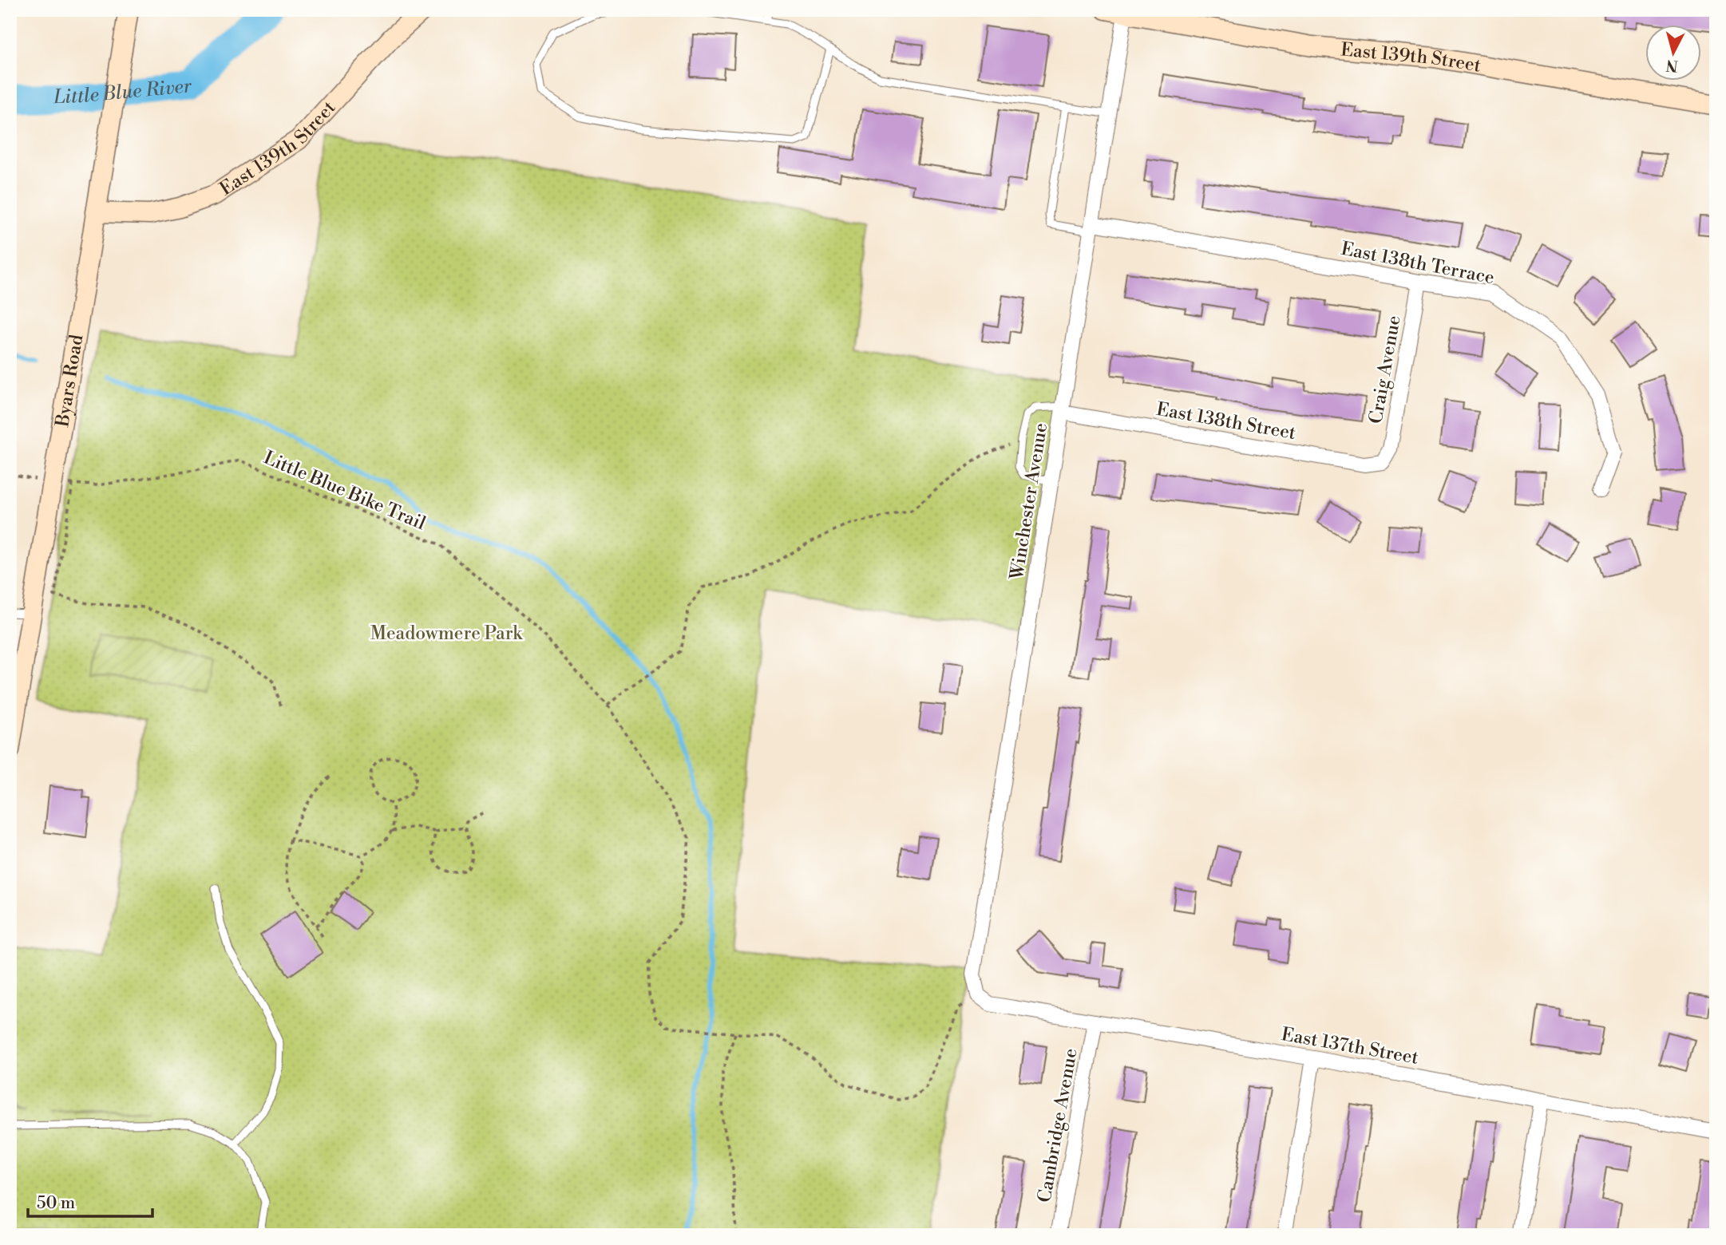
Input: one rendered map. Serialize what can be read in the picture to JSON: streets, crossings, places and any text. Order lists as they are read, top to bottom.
{
  "streets": {
    "street": [
      "East 139th Street",
      "East 138th Terrace",
      "Craig Avenue",
      "Byars Road",
      "East 138th Street",
      "Winchester Avenue",
      "East 137th Street",
      "Cambridge Avenue"
    ],
    "path": ["Little Blue Bike Trail"]
  },
  "crossings": [
    ["East 139th Street", "Byars Road"],
    ["East 139th Street", "Winchester Avenue"],
    ["East 138th Terrace", "Craig Avenue"],
    ["East 138th Terrace", "Winchester Avenue"],
    ["Craig Avenue", "East 138th Street"],
    ["Byars Road", "Little Blue Bike Trail"],
    ["East 138th Street", "Winchester Avenue"],
    ["Little Blue Bike Trail", "Winchester Avenue"],
    ["Little Blue Bike Trail", "East 137th Street"],
    ["Winchester Avenue", "East 137th Street"],
    ["East 137th Street", "Cambridge Avenue"]
  ],
  "water": ["Little Blue River"],
  "parks": ["Meadowmere Park"],
  "scale_bar": "50 m",
  "north": "bottom"
}
